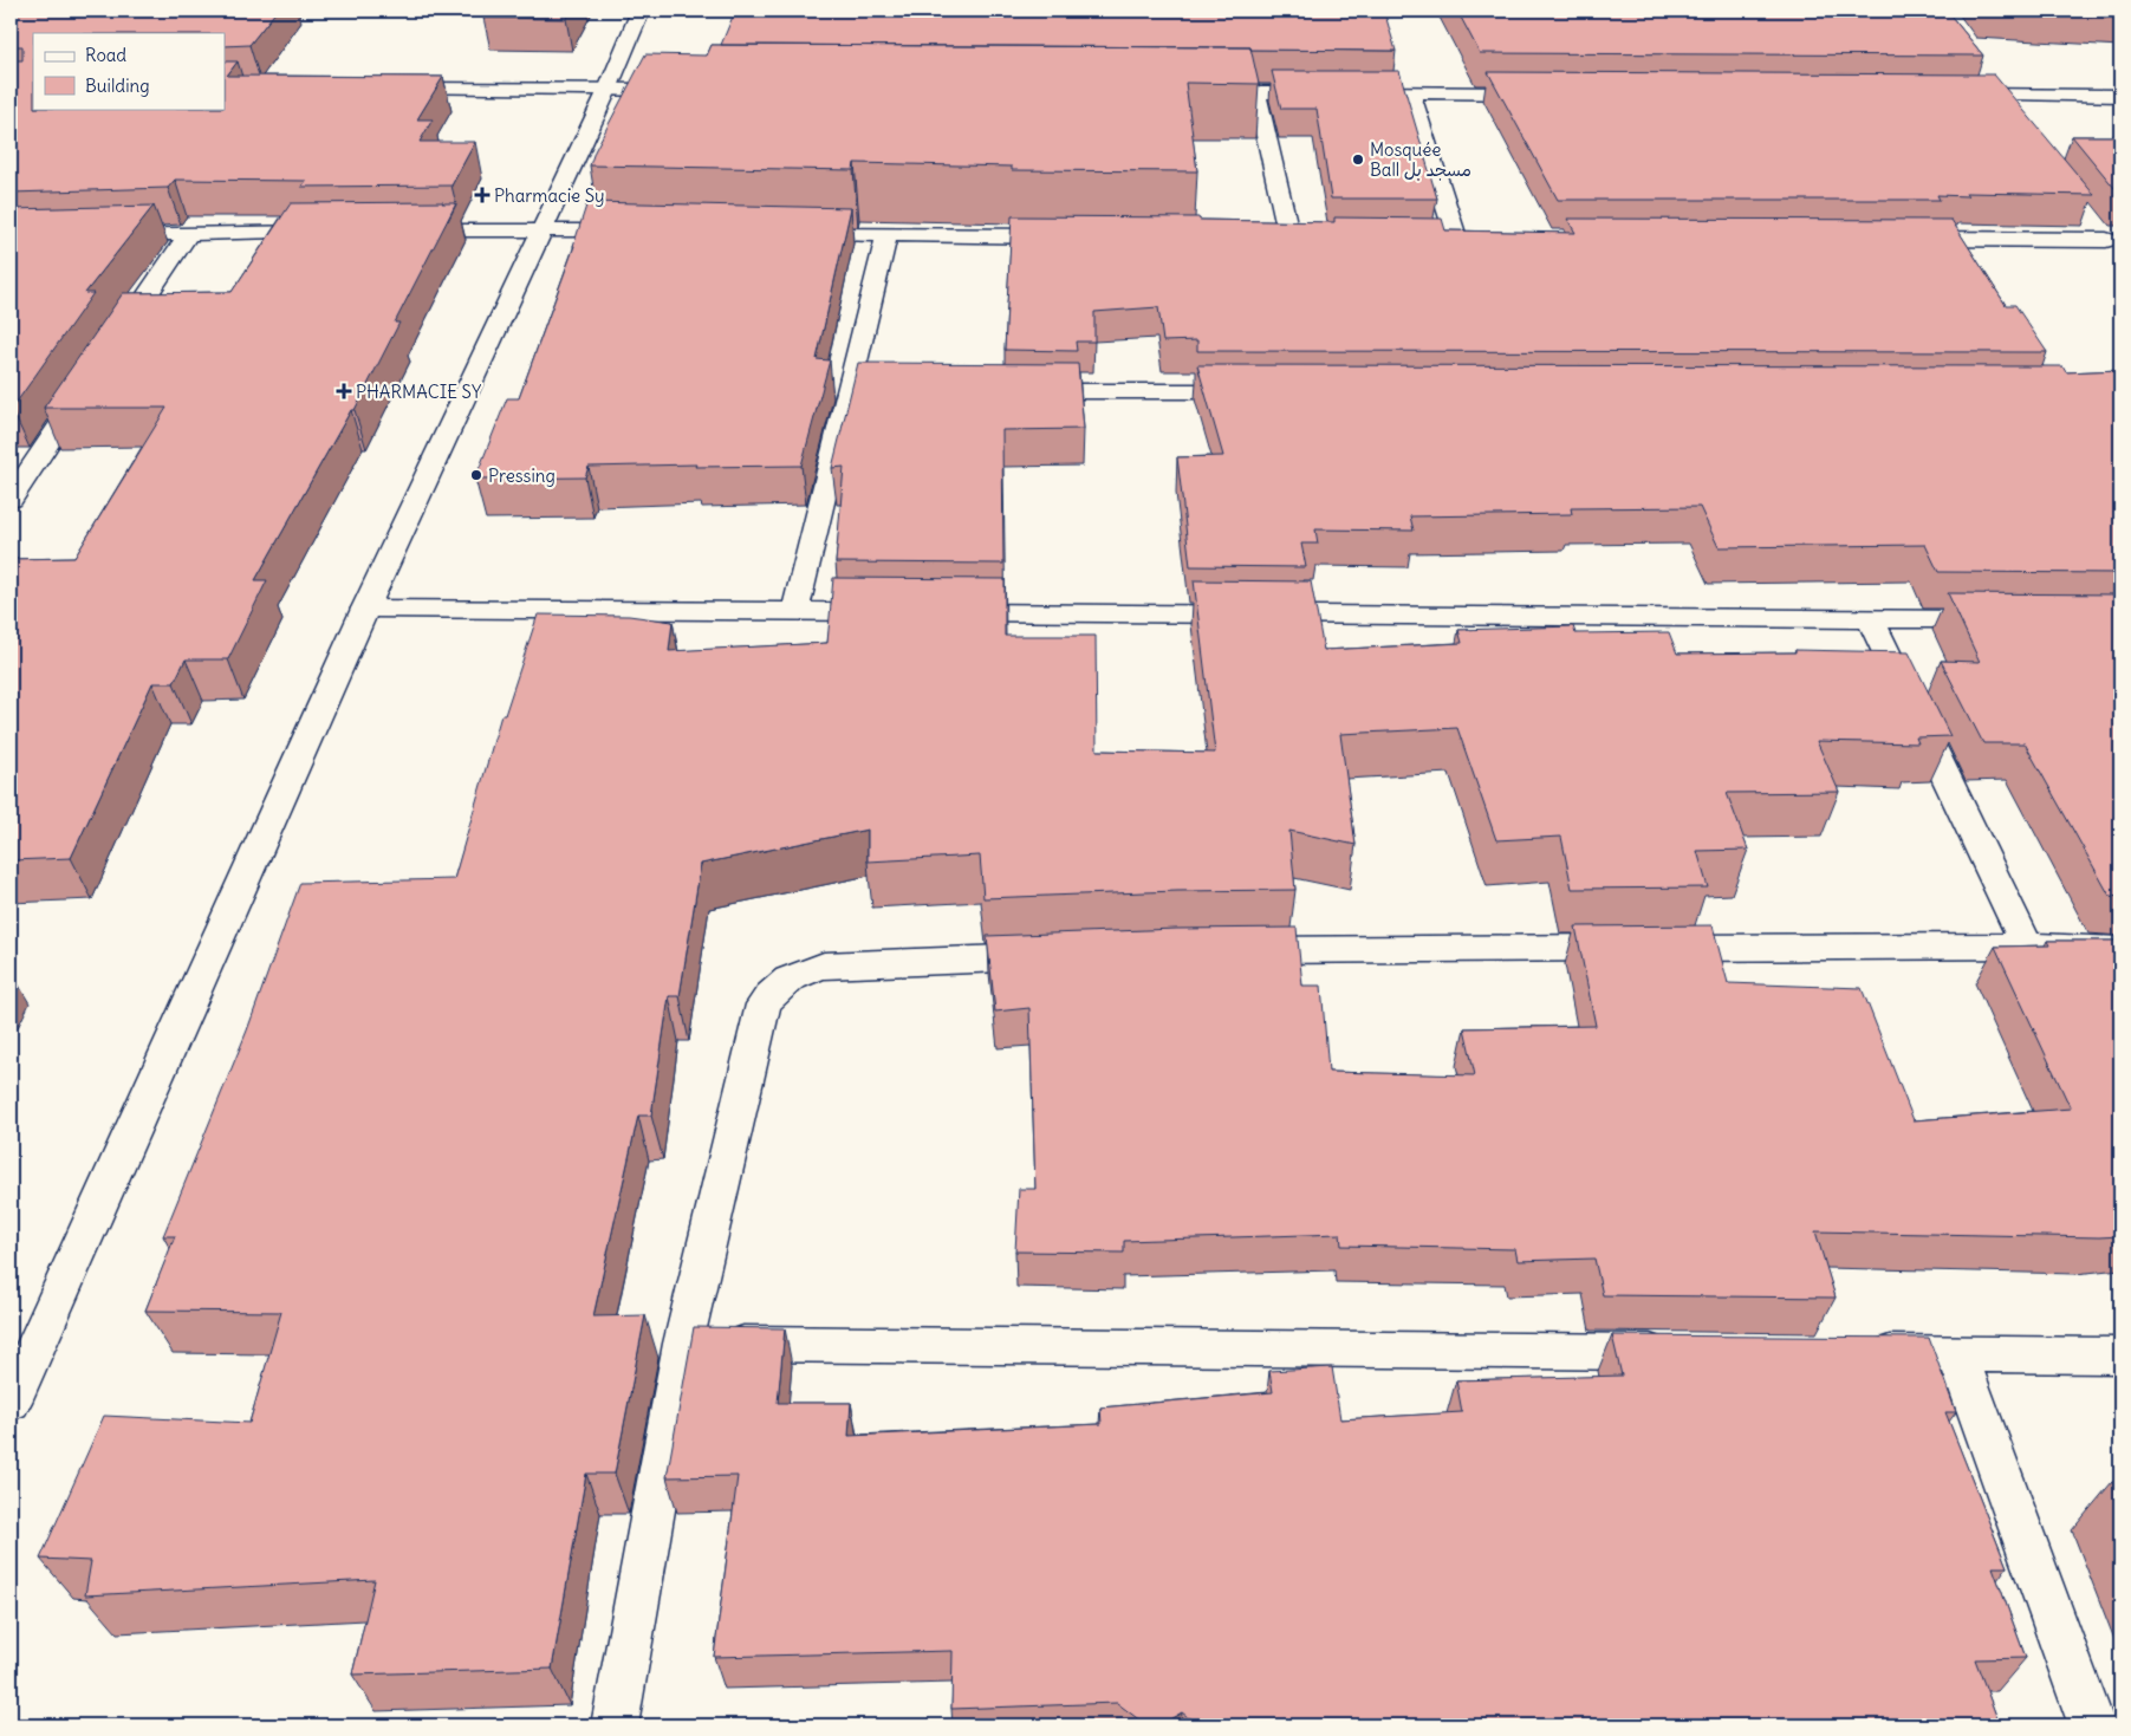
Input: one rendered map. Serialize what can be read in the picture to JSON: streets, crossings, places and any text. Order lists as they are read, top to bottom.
{
  "places": {
    "other": ["Mosquée Ball مسجد بل", "Pressing"],
    "health": ["Pharmacie Sy", "PHARMACIE SY"]
  },
  "legend": ["Road", "Building"]
}
